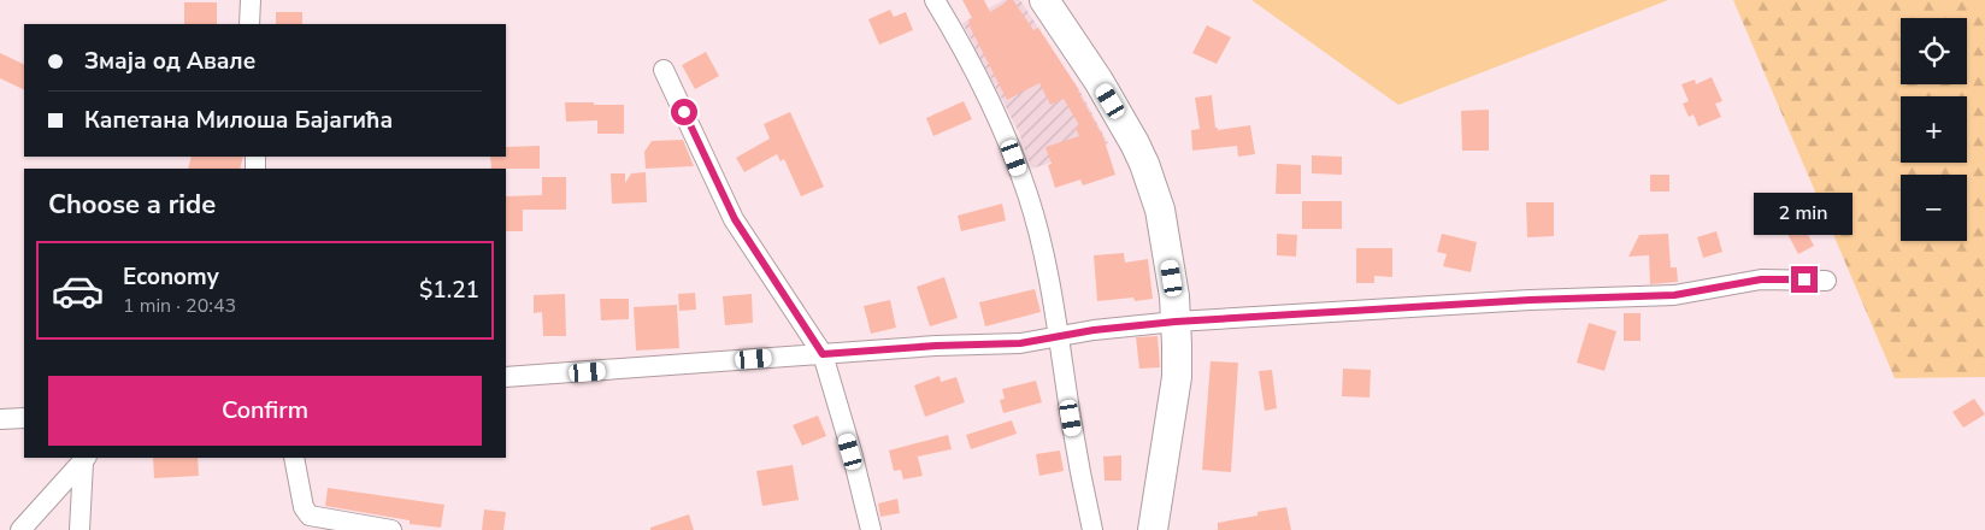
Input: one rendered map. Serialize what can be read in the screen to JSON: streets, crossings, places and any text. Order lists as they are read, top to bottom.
{
  "page": {
    "map_buttons": ["+", "−"],
    "banner": ["Змаја од Авале", "Капетана Милоша Бајагића"],
    "heading": "Choose a ride",
    "bubble": "2 min",
    "list": [
      {
        "name": "Economy",
        "note": "1 min · 20:43",
        "value": "$1.21"
      }
    ],
    "buttons": "Confirm"
  }
}
